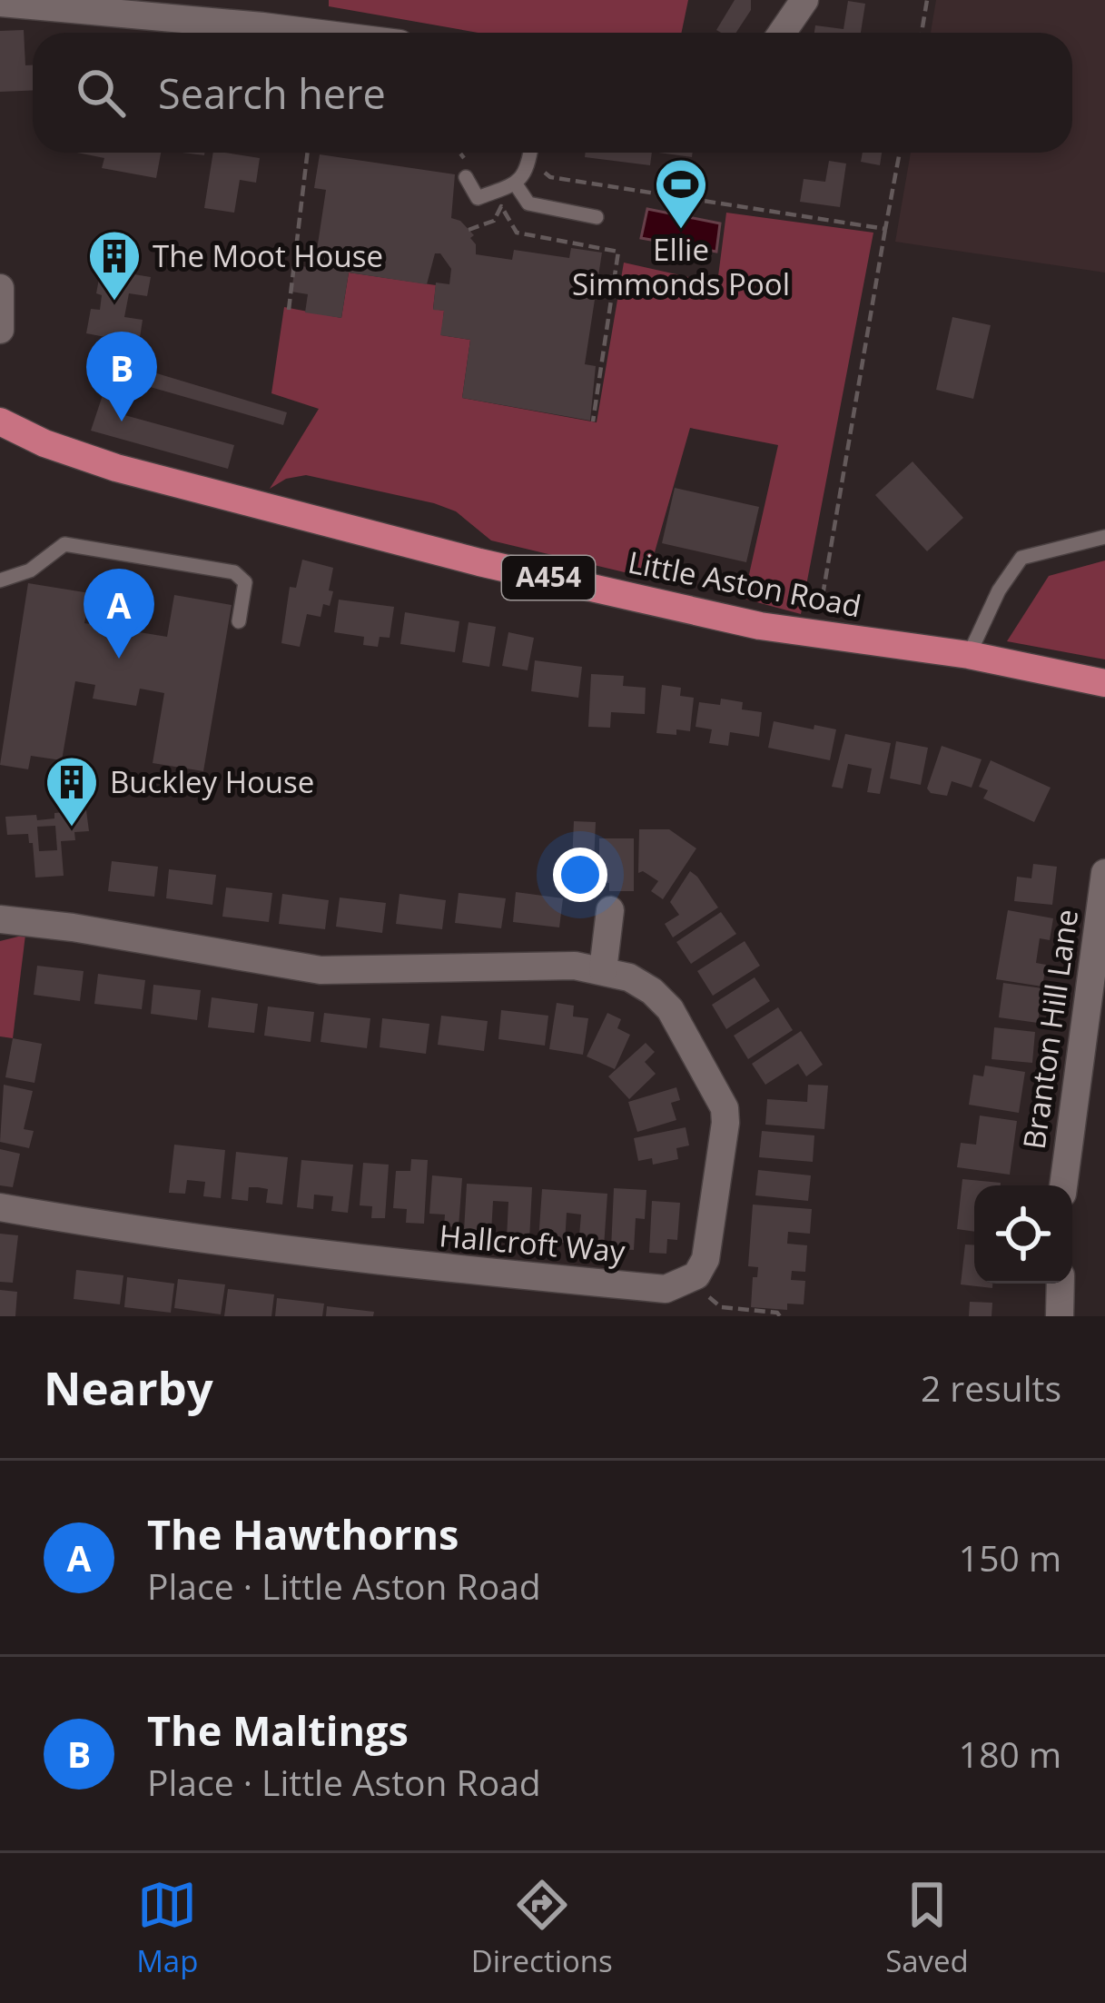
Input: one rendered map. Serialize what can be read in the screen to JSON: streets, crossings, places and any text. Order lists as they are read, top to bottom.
{
  "streets": {
    "main road": ["A454", "Little Aston Road"],
    "street": ["Branton Hill Lane", "Hallcroft Way"]
  },
  "places": {
    "sports": ["Ellie Simmonds Pool"],
    "building": ["The Moot House", "Buckley House"]
  },
  "page": {
    "search": "Search here",
    "pins": ["B", "A"],
    "heading": ["Nearby", "2 results"],
    "list": [
      {
        "mark": "A",
        "name": "The Hawthorns",
        "note": "Place · Little Aston Road",
        "value": "150 m"
      },
      {
        "mark": "B",
        "name": "The Maltings",
        "note": "Place · Little Aston Road",
        "value": "180 m"
      }
    ],
    "nav": ["Map", "Directions", "Saved"]
  }
}
